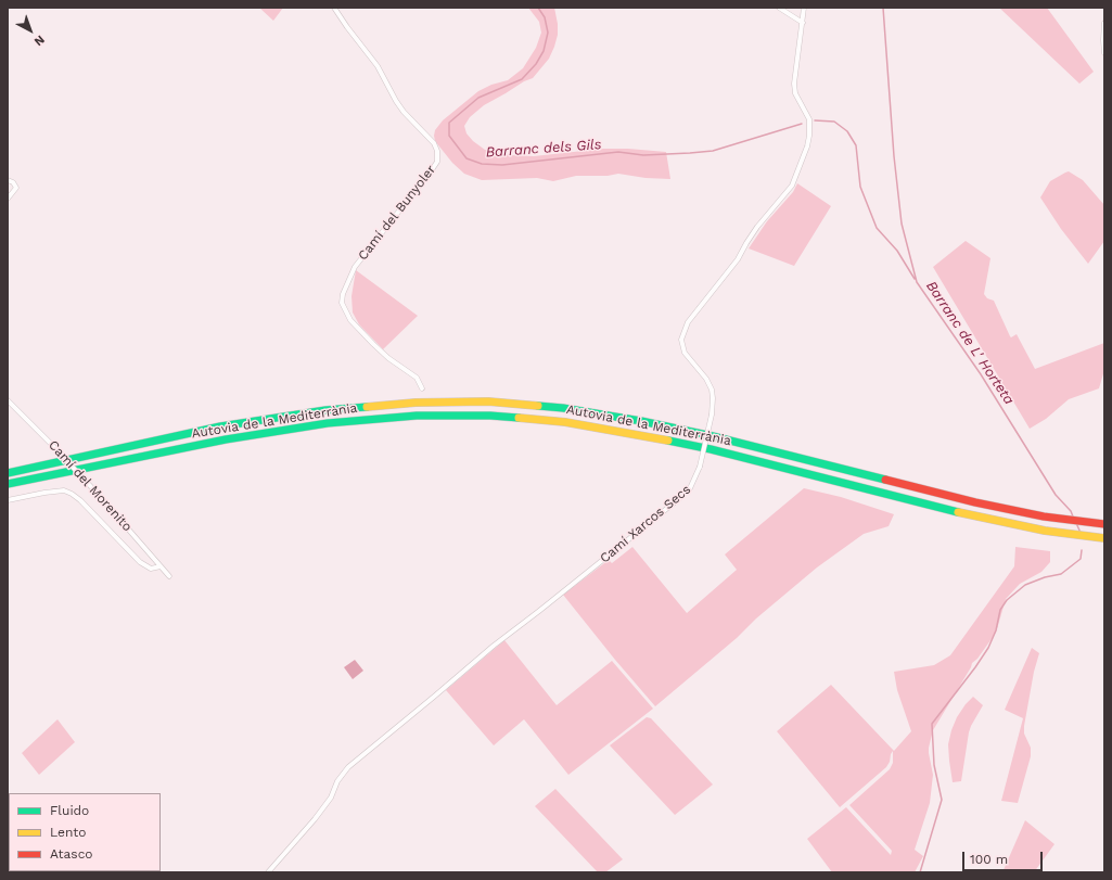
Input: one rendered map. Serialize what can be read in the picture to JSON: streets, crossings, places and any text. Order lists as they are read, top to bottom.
{
  "streets": {
    "highway": ["Autovia de la Mediterrània"],
    "street": ["Camí del Bunyoler", "Camí del Morenito", "Camí Xarcos Secs"]
  },
  "water": ["Barranc dels Gils", "Barranc de L' Horteta"],
  "legend": ["Fluido", "Lento", "Atasco"],
  "scale_bar": "100 m",
  "north": "bottom right"
}
